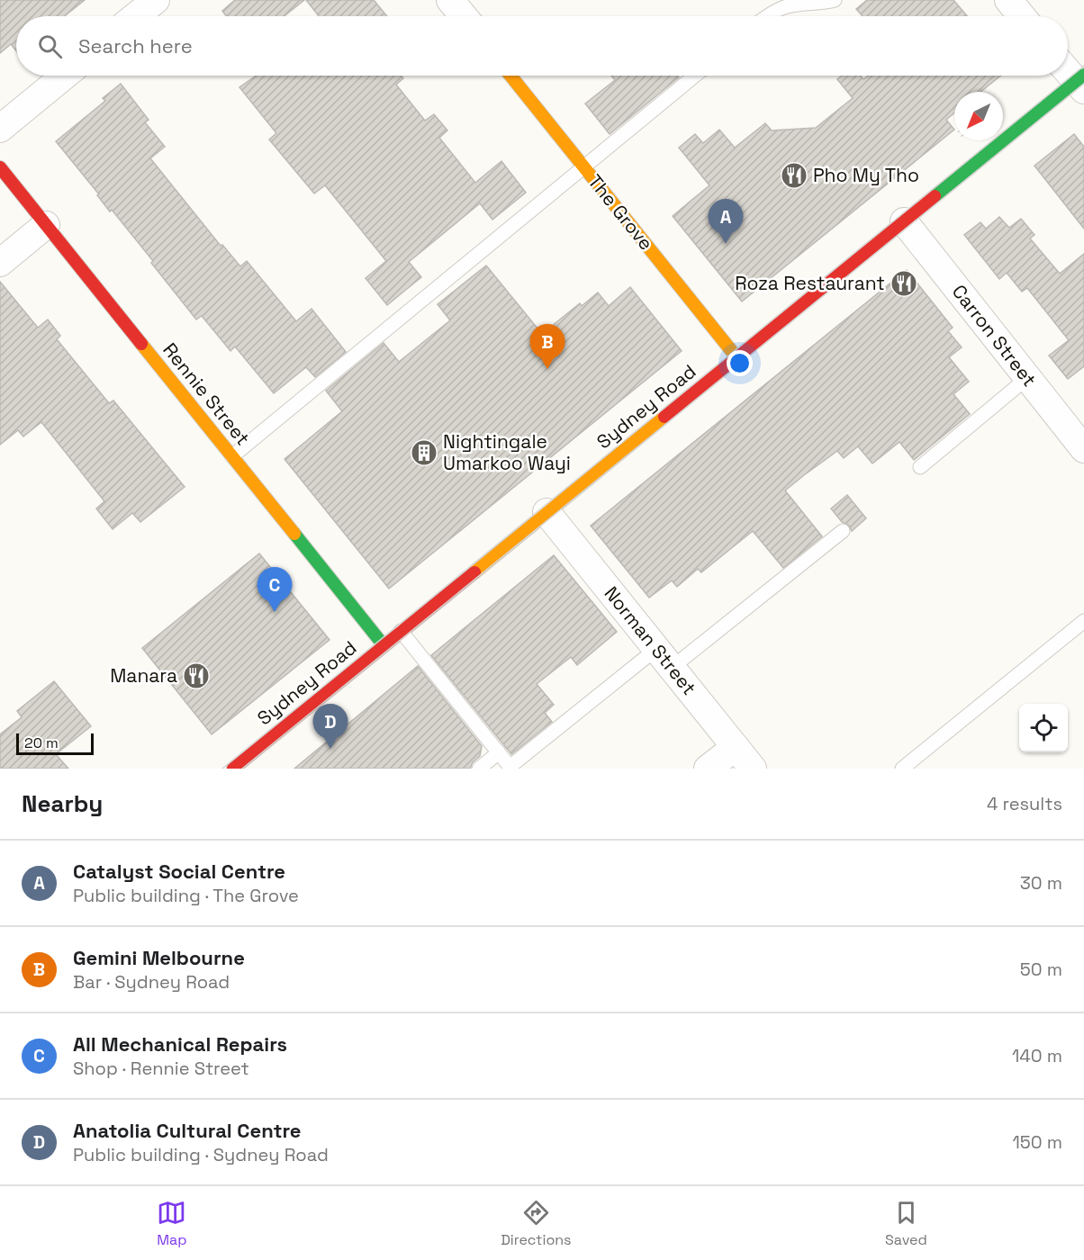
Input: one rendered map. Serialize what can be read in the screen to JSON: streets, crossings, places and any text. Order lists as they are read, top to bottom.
{
  "streets": {
    "main road": ["The Grove", "Rennie Street", "Sydney Road"],
    "street": ["Carron Street", "Norman Street"]
  },
  "crossings": [
    ["The Grove", "Sydney Road"],
    ["Carron Street", "Sydney Road"],
    ["Rennie Street", "Sydney Road"],
    ["Sydney Road", "Norman Street"]
  ],
  "places": {
    "restaurant": ["Pho My Tho", "Roza Restaurant", "Manara"],
    "building": ["Nightingale Umarkoo Wayi"]
  },
  "scale_bar": "20 m",
  "north": "bottom left",
  "page": {
    "search": "Search here",
    "pins": [
      "A",
      "B",
      "C",
      "D"
    ],
    "scale": "20 m",
    "heading": ["Nearby", "4 results"],
    "list": [
      {
        "mark": "A",
        "name": "Catalyst Social Centre",
        "note": "Public building · The Grove",
        "value": "30 m"
      },
      {
        "mark": "B",
        "name": "Gemini Melbourne",
        "note": "Bar · Sydney Road",
        "value": "50 m"
      },
      {
        "mark": "C",
        "name": "All Mechanical Repairs",
        "note": "Shop · Rennie Street",
        "value": "140 m"
      },
      {
        "mark": "D",
        "name": "Anatolia Cultural Centre",
        "note": "Public building · Sydney Road",
        "value": "150 m"
      }
    ],
    "nav": ["Map", "Directions", "Saved"]
  }
}
